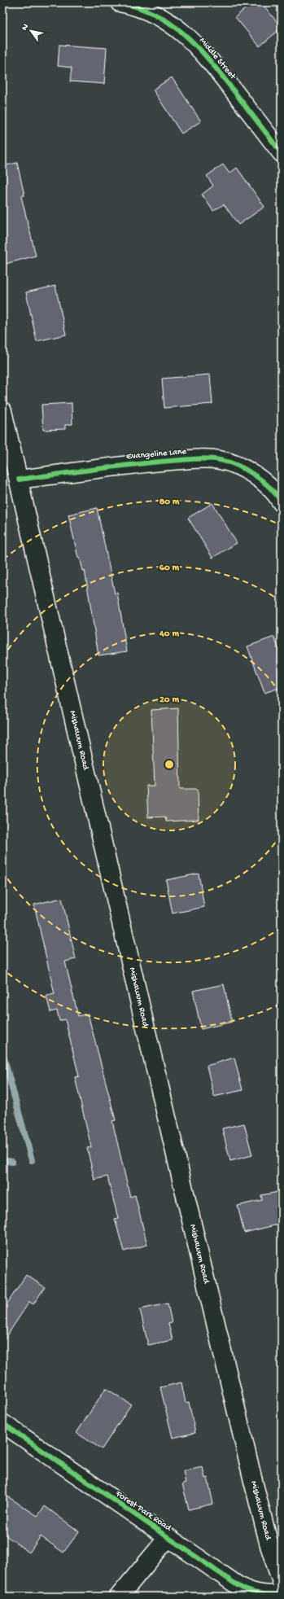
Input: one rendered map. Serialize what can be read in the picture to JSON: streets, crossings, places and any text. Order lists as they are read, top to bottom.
{
  "streets": {
    "main road": [
      "Middle Street",
      "Evangeline Lane",
      "Mishawum Road",
      "Forest Park Road"
    ]
  },
  "crossings": [
    ["Evangeline Lane", "Mishawum Road"]
  ],
  "north": "top left",
  "rings": [
    "80 m",
    "60 m",
    "40 m",
    "20 m"
  ]
}
